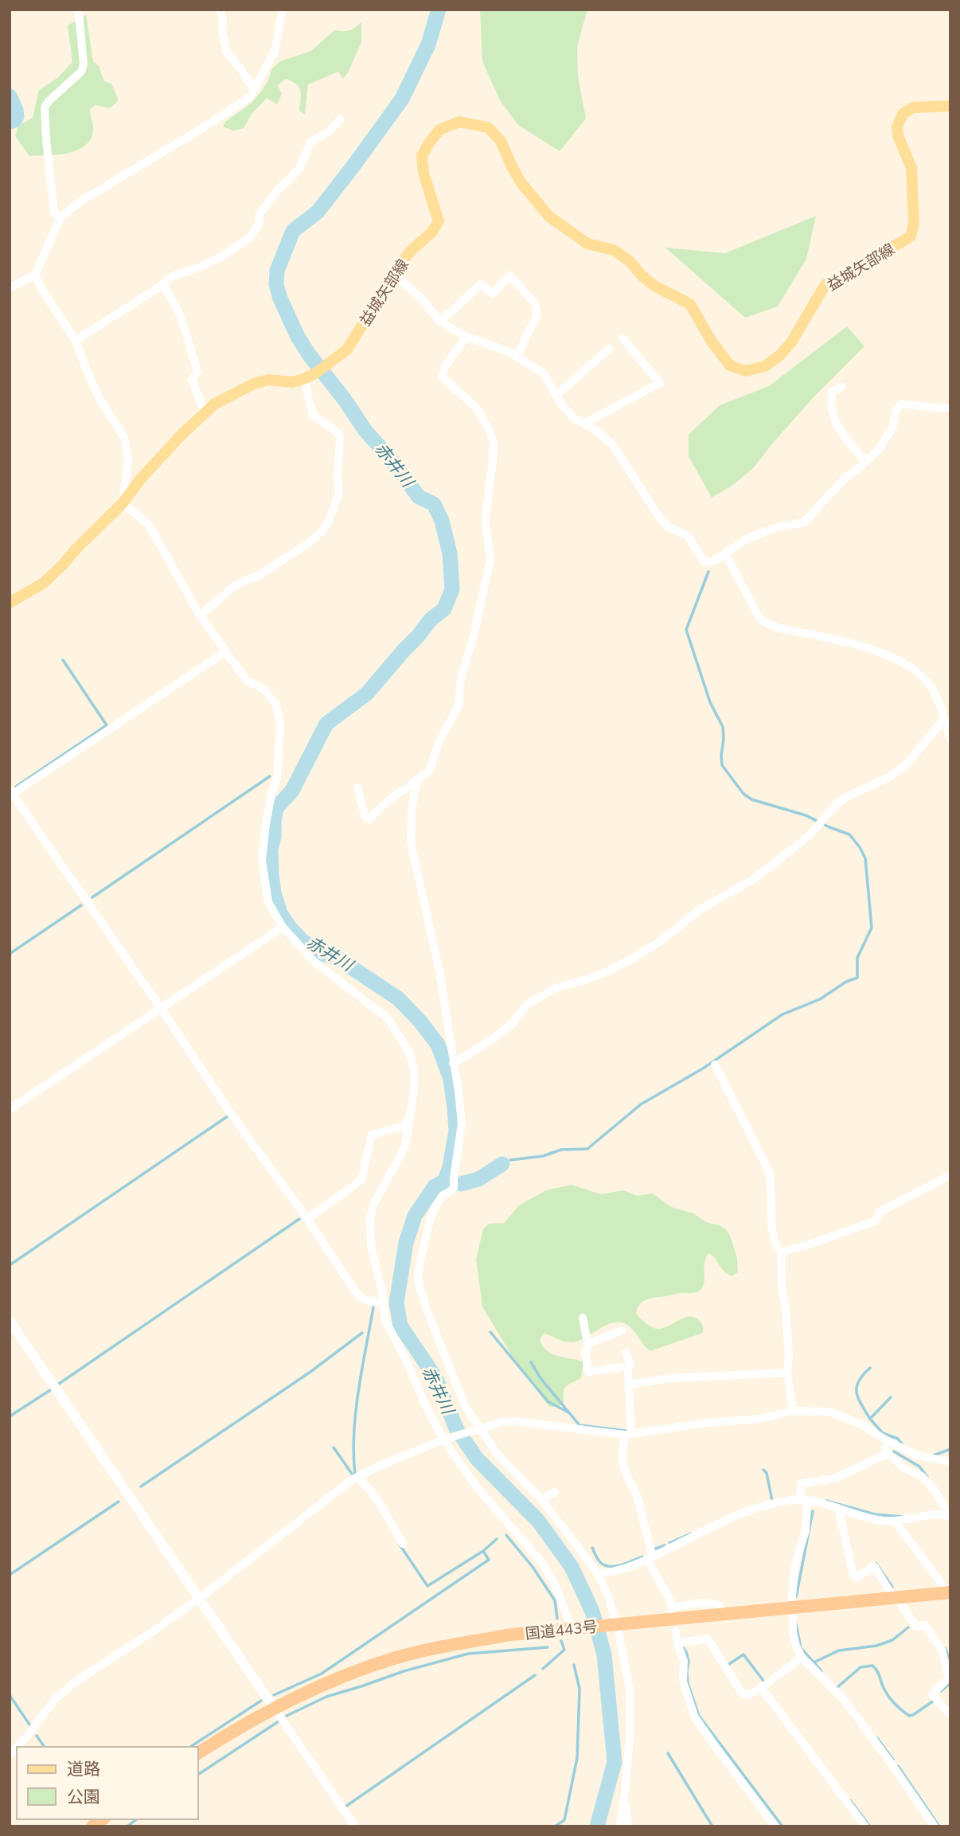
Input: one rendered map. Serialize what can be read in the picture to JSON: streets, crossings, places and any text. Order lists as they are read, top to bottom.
{
  "streets": {
    "highway": ["国道443号"],
    "main road": ["益城矢部線"]
  },
  "water": ["赤井川"],
  "legend": ["道路", "公園"]
}
